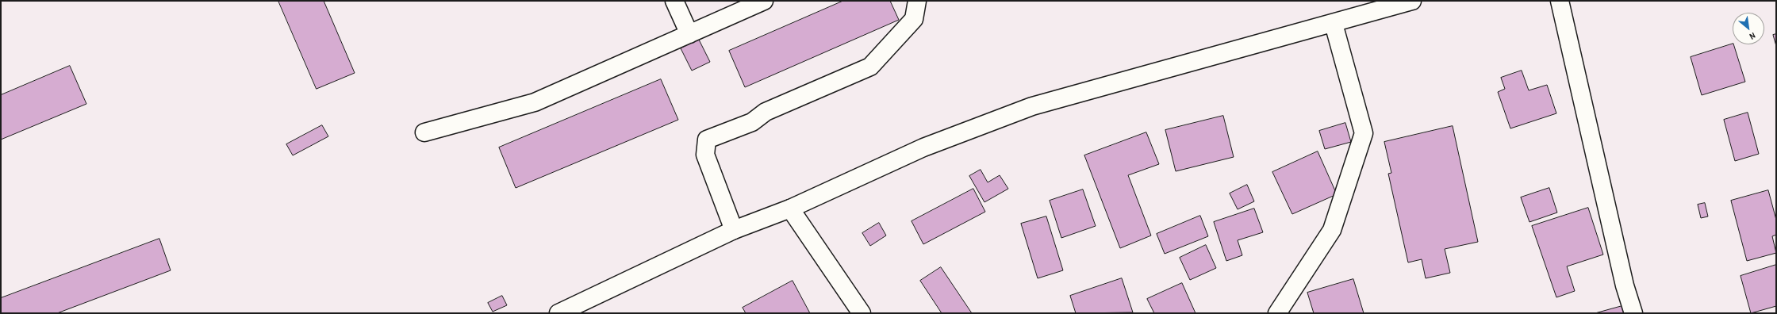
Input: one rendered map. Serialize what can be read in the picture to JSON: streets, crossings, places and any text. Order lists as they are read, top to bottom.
{
  "north": "bottom right"
}
